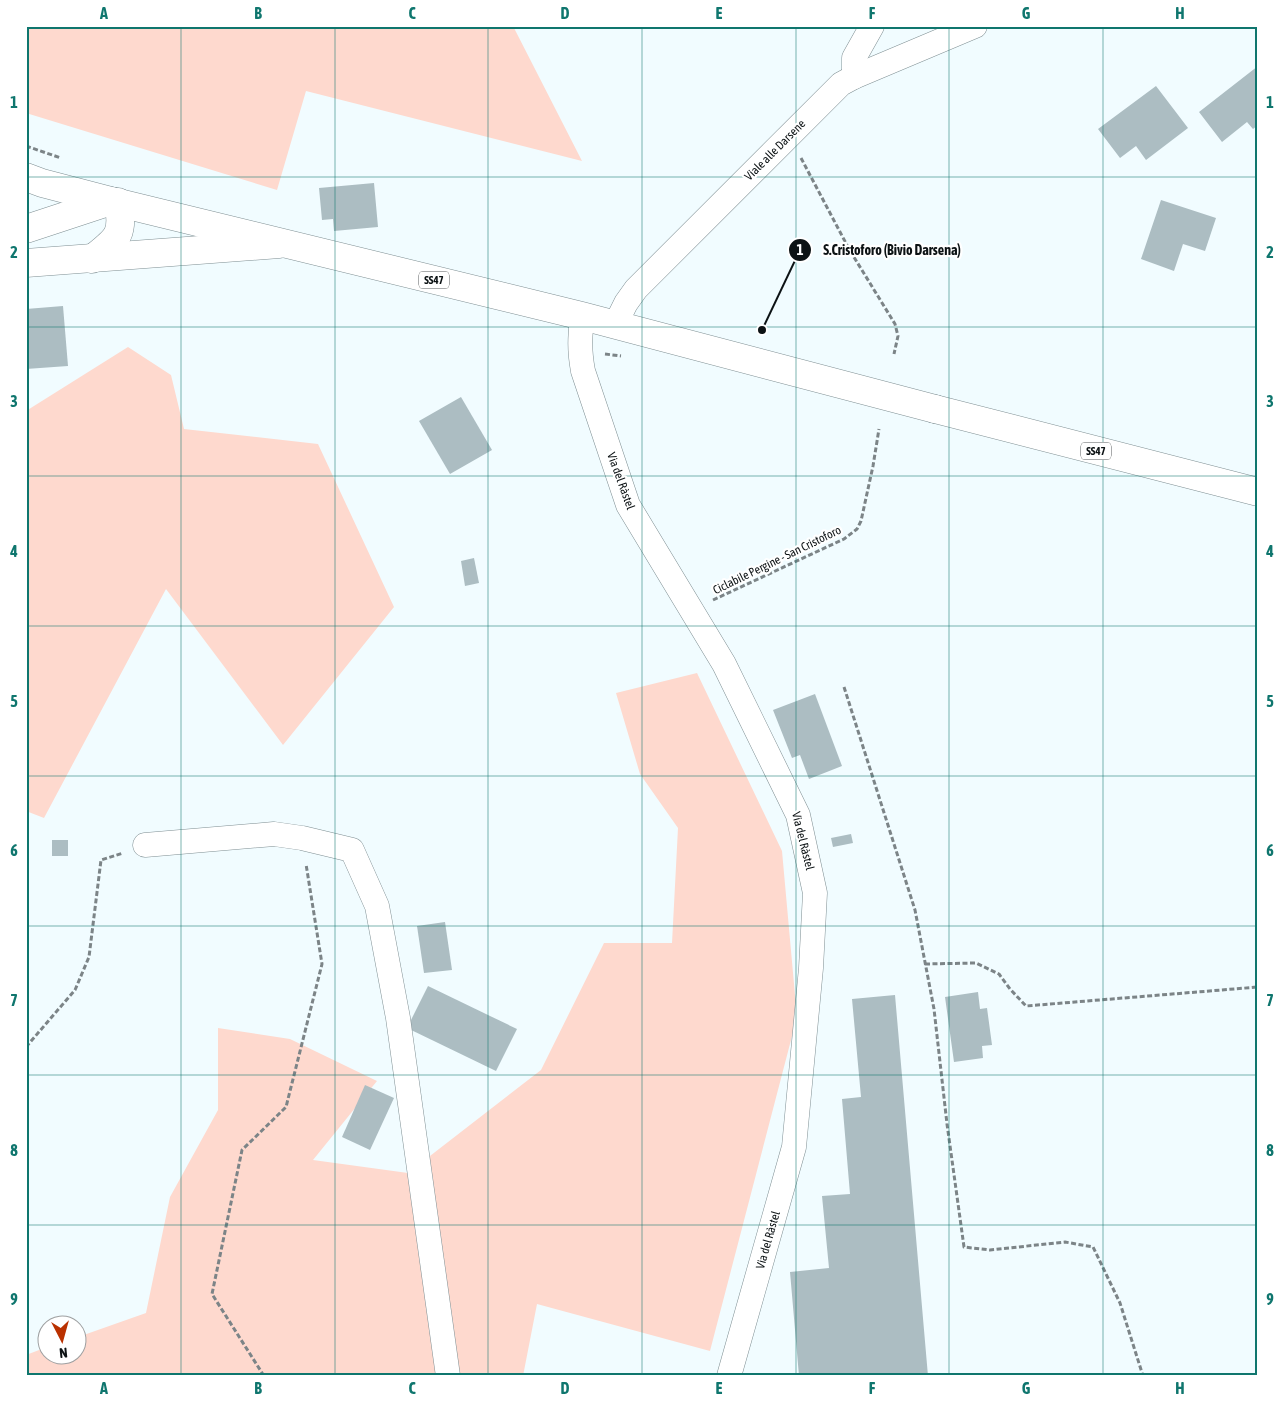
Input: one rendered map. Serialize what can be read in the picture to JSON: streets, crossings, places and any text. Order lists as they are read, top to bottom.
{
  "streets": {
    "main road": ["SS47"],
    "street": ["Viale alle Darsene", "Via del Ràstel"],
    "path": ["Ciclabile Pergine - San Cristoforo"]
  },
  "crossings": [
    ["Viale alle Darsene", "SS47"],
    ["SS47", "Via del Ràstel"],
    ["Via del Ràstel", "Ciclabile Pergine - San Cristoforo"]
  ],
  "places": ["S.Cristoforo (Bivio Darsena)"],
  "north": "bottom",
  "grid": {
    "columns": [
      "A",
      "B",
      "C",
      "D",
      "E",
      "F",
      "G",
      "H"
    ],
    "rows": [
      "1",
      "2",
      "3",
      "4",
      "5",
      "6",
      "7",
      "8",
      "9"
    ]
  }
}
